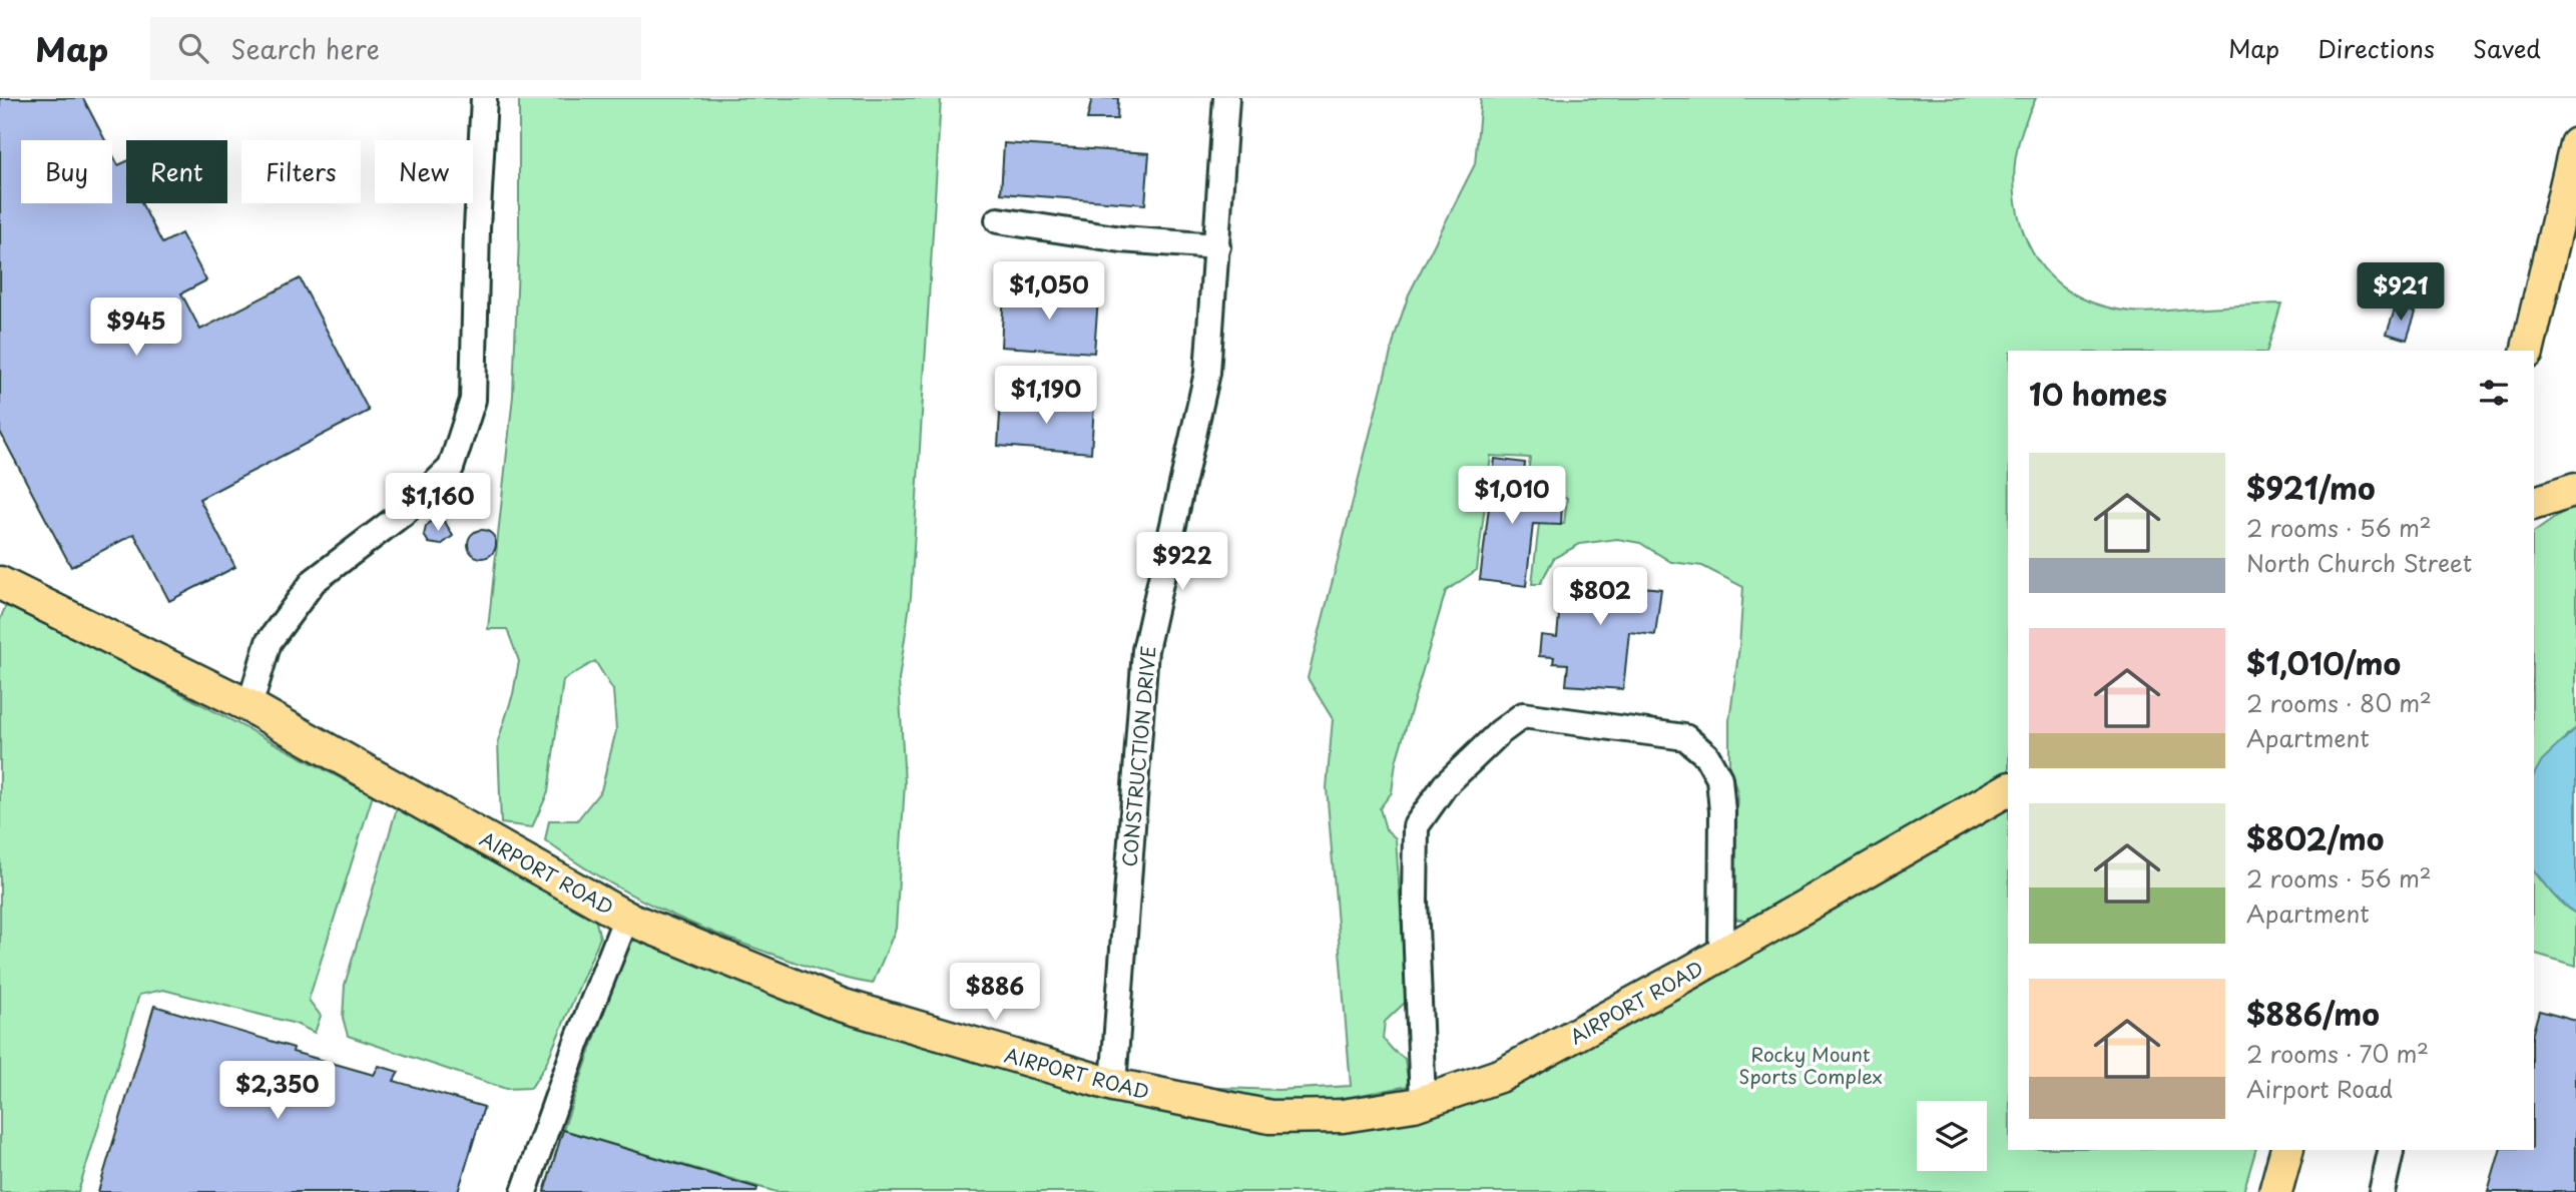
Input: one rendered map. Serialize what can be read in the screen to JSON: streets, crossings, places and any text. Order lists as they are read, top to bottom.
{
  "streets": {
    "main road": ["AIRPORT ROAD"],
    "street": ["CONSTRUCTION DRIVE"]
  },
  "crossings": [
    ["CONSTRUCTION DRIVE", "AIRPORT ROAD"]
  ],
  "parks": ["Rocky Mount Sports Complex"],
  "page": {
    "header": "Map",
    "search": "Search here",
    "nav": ["Map", "Directions", "Saved"],
    "chip": [
      "Buy",
      "Rent",
      "Filters",
      "New"
    ],
    "price": [
      "$1,050",
      "$921",
      "$945",
      "$1,190",
      "$1,010",
      "$1,160",
      "$922",
      "$802",
      "$886",
      "$2,350"
    ],
    "heading": "10 homes",
    "list": [
      {
        "name": "$921/mo",
        "note": "2 rooms · 56 m² · North Church Street"
      },
      {
        "name": "$1,010/mo",
        "note": "2 rooms · 80 m² · Apartment"
      },
      {
        "name": "$802/mo",
        "note": "2 rooms · 56 m² · Apartment"
      },
      {
        "name": "$886/mo",
        "note": "2 rooms · 70 m² · Airport Road"
      }
    ]
  }
}
